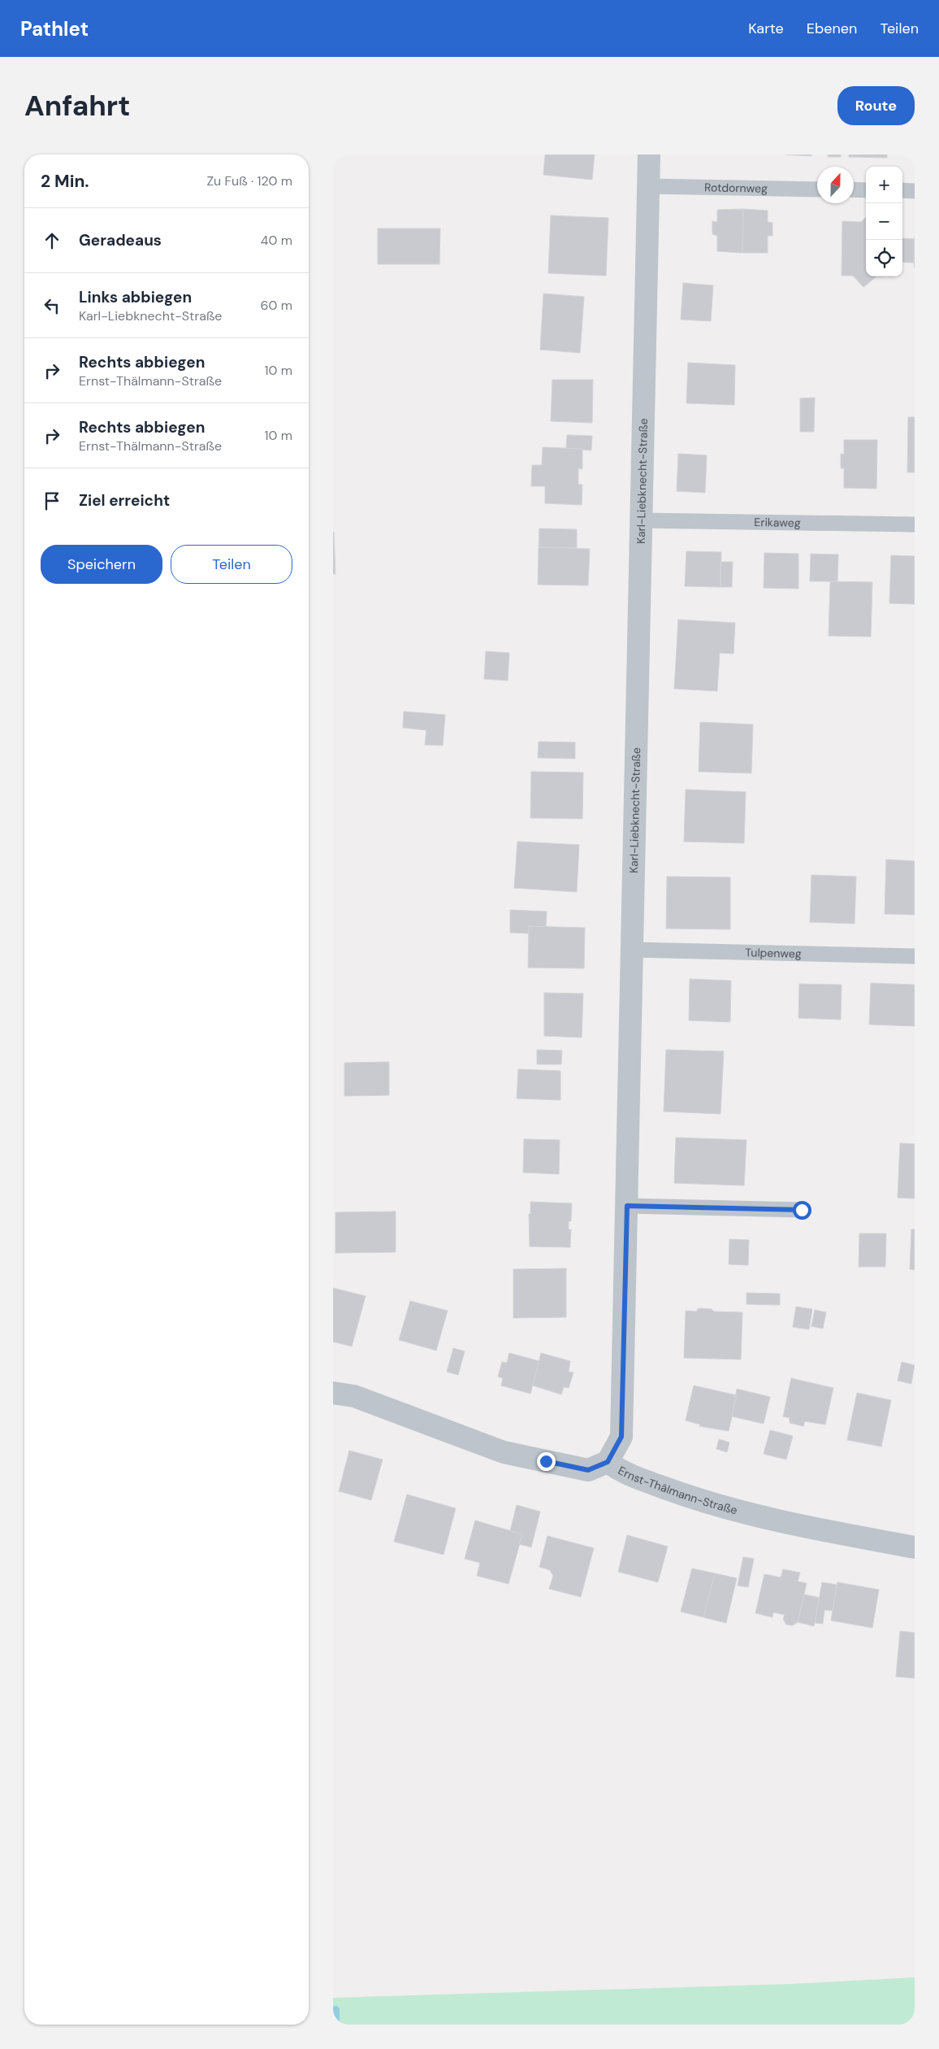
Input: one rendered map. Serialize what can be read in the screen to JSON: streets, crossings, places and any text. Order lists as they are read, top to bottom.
{
  "streets": {
    "street": ["Karl-Liebknecht-Straße", "Ernst-Thälmann-Straße"],
    "lane": ["Rotdornweg", "Erikaweg", "Tulpenweg"]
  },
  "crossings": [
    ["Rotdornweg", "Karl-Liebknecht-Straße"],
    ["Karl-Liebknecht-Straße", "Erikaweg"],
    ["Karl-Liebknecht-Straße", "Tulpenweg"],
    ["Karl-Liebknecht-Straße", "Ernst-Thälmann-Straße"]
  ],
  "north": "top",
  "page": {
    "header": "Pathlet",
    "nav": ["Karte", "Ebenen", "Teilen"],
    "buttons": [
      "Route",
      ["Speichern", "Teilen"]
    ],
    "title": "Anfahrt",
    "heading": ["2 Min.", "Zu Fuß · 120 m"],
    "map_buttons": ["+", "−"],
    "list": [
      ["Geradeaus", "40 m"],
      ["Links abbiegen", "Karl-Liebknecht-Straße", "60 m"],
      ["Rechts abbiegen", "Ernst-Thälmann-Straße", "10 m"],
      ["Rechts abbiegen", "Ernst-Thälmann-Straße", "10 m"],
      "Ziel erreicht"
    ]
  }
}
